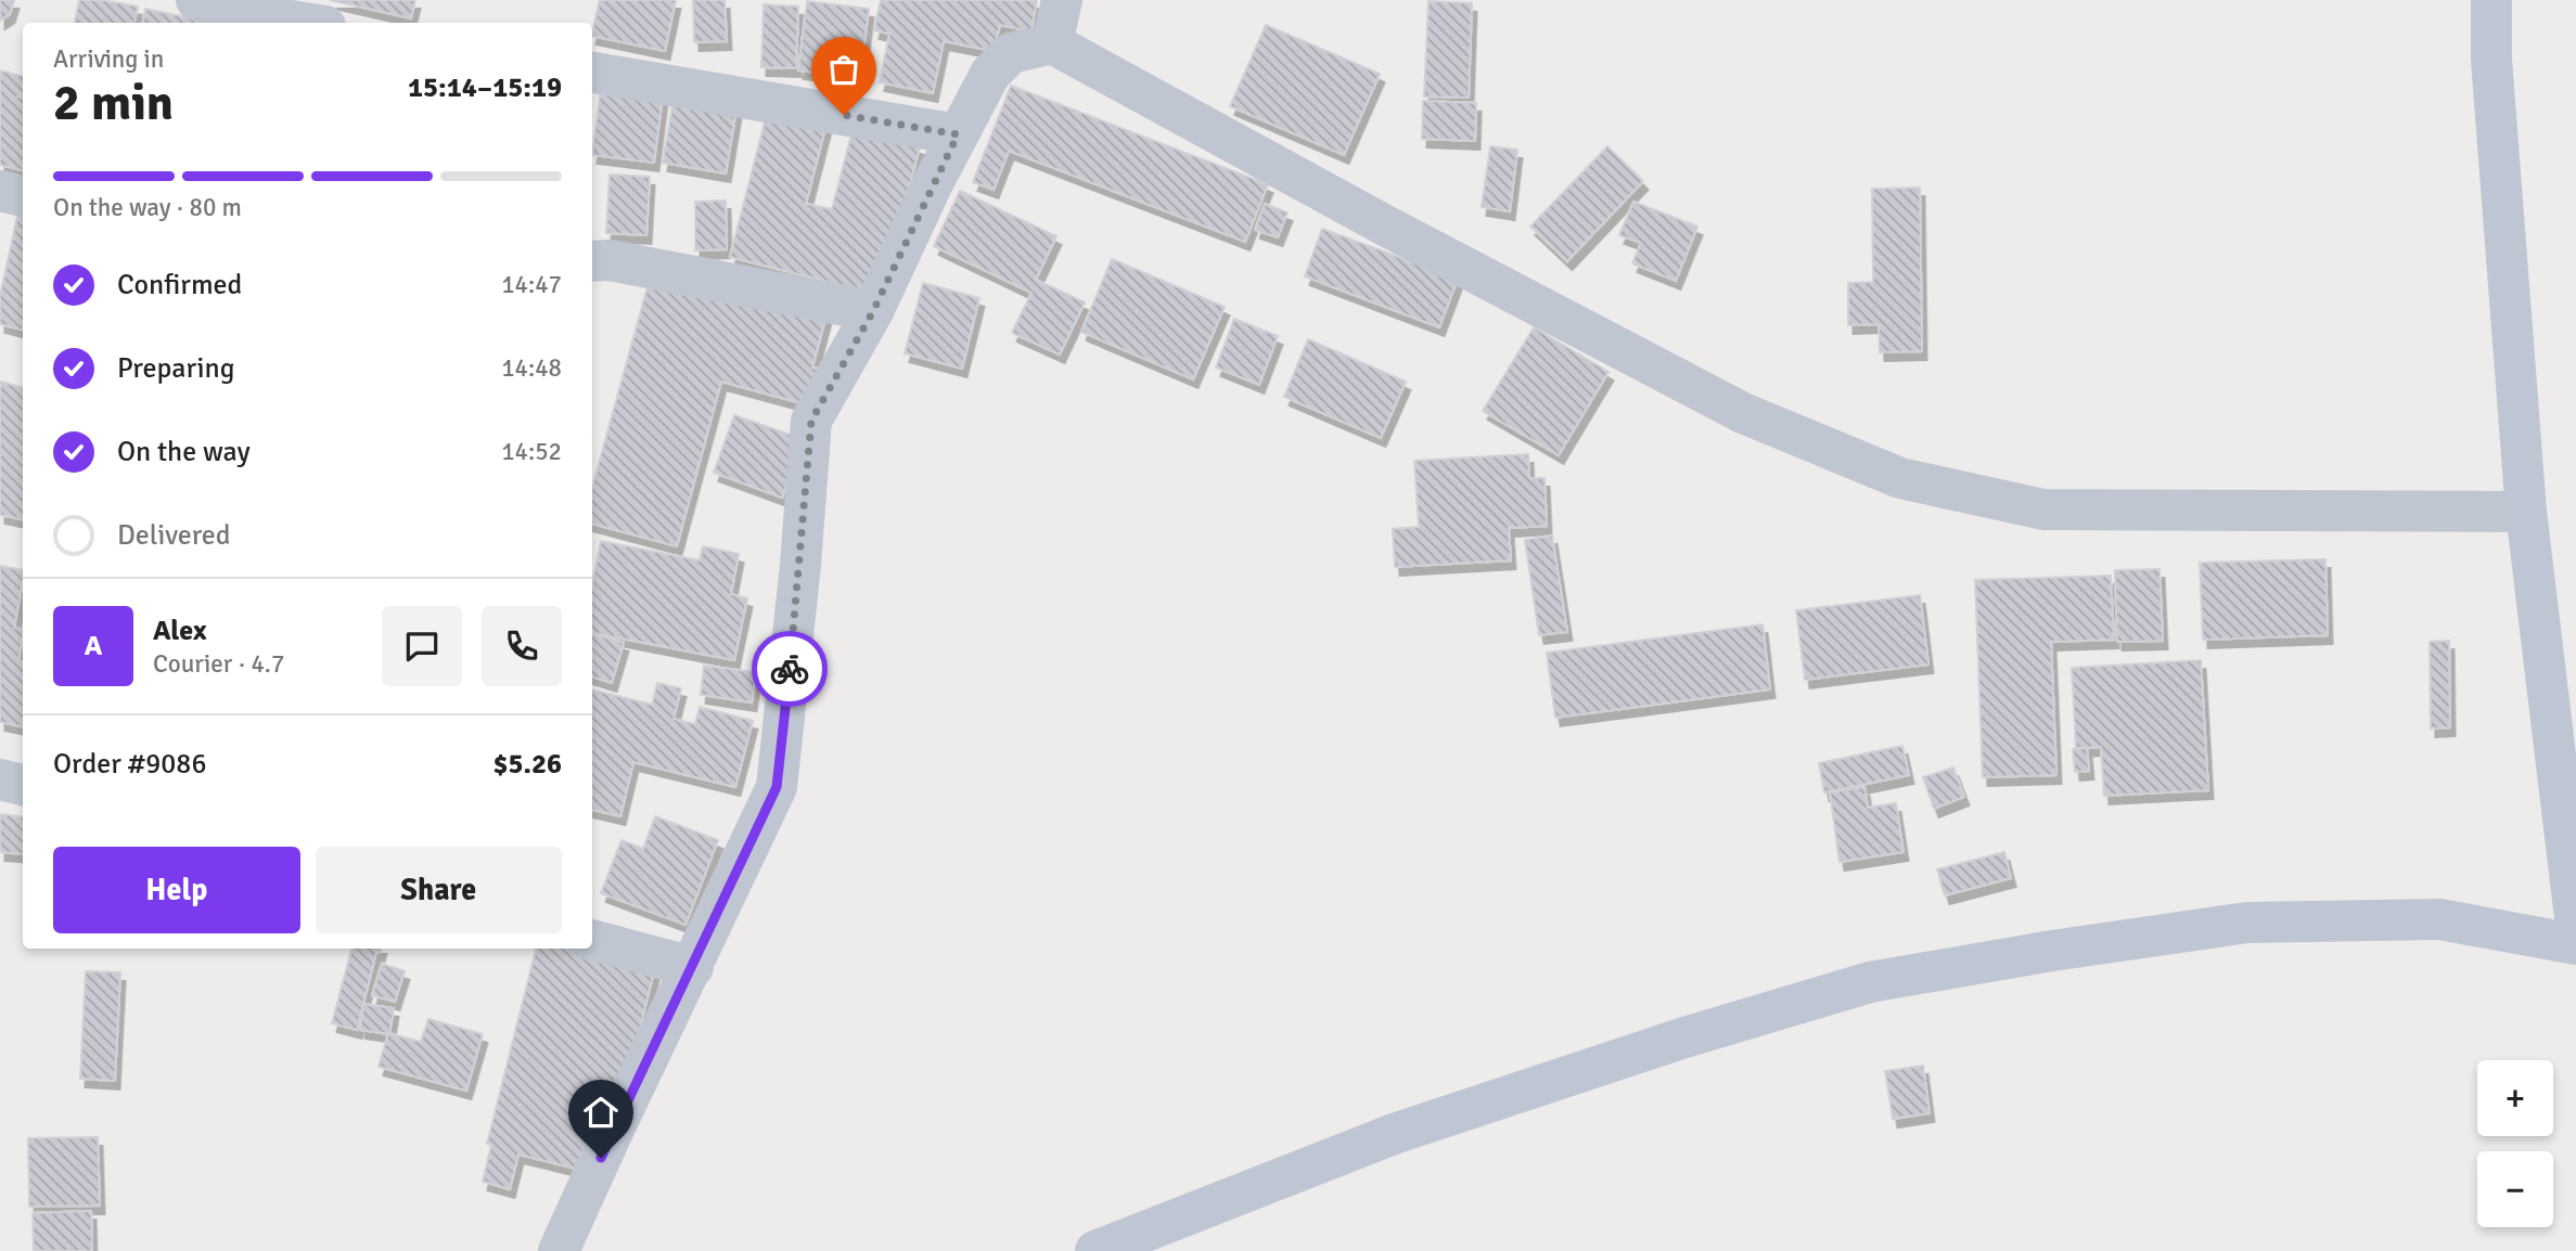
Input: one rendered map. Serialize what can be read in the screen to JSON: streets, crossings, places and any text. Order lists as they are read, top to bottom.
{
  "page": {
    "heading": ["2 min", "Arriving in", "15:14–15:19"],
    "panel": [
      "Alex",
      "Courier · 4.7",
      "Order #9086",
      "$5.26"
    ],
    "bar": "On the way · 80 m",
    "list": [
      ["Confirmed", "14:47"],
      ["Preparing", "14:48"],
      ["On the way", "14:52"],
      "Delivered"
    ],
    "round": "A",
    "buttons": ["Help", "Share"],
    "map_buttons": ["+", "−"]
  }
}
